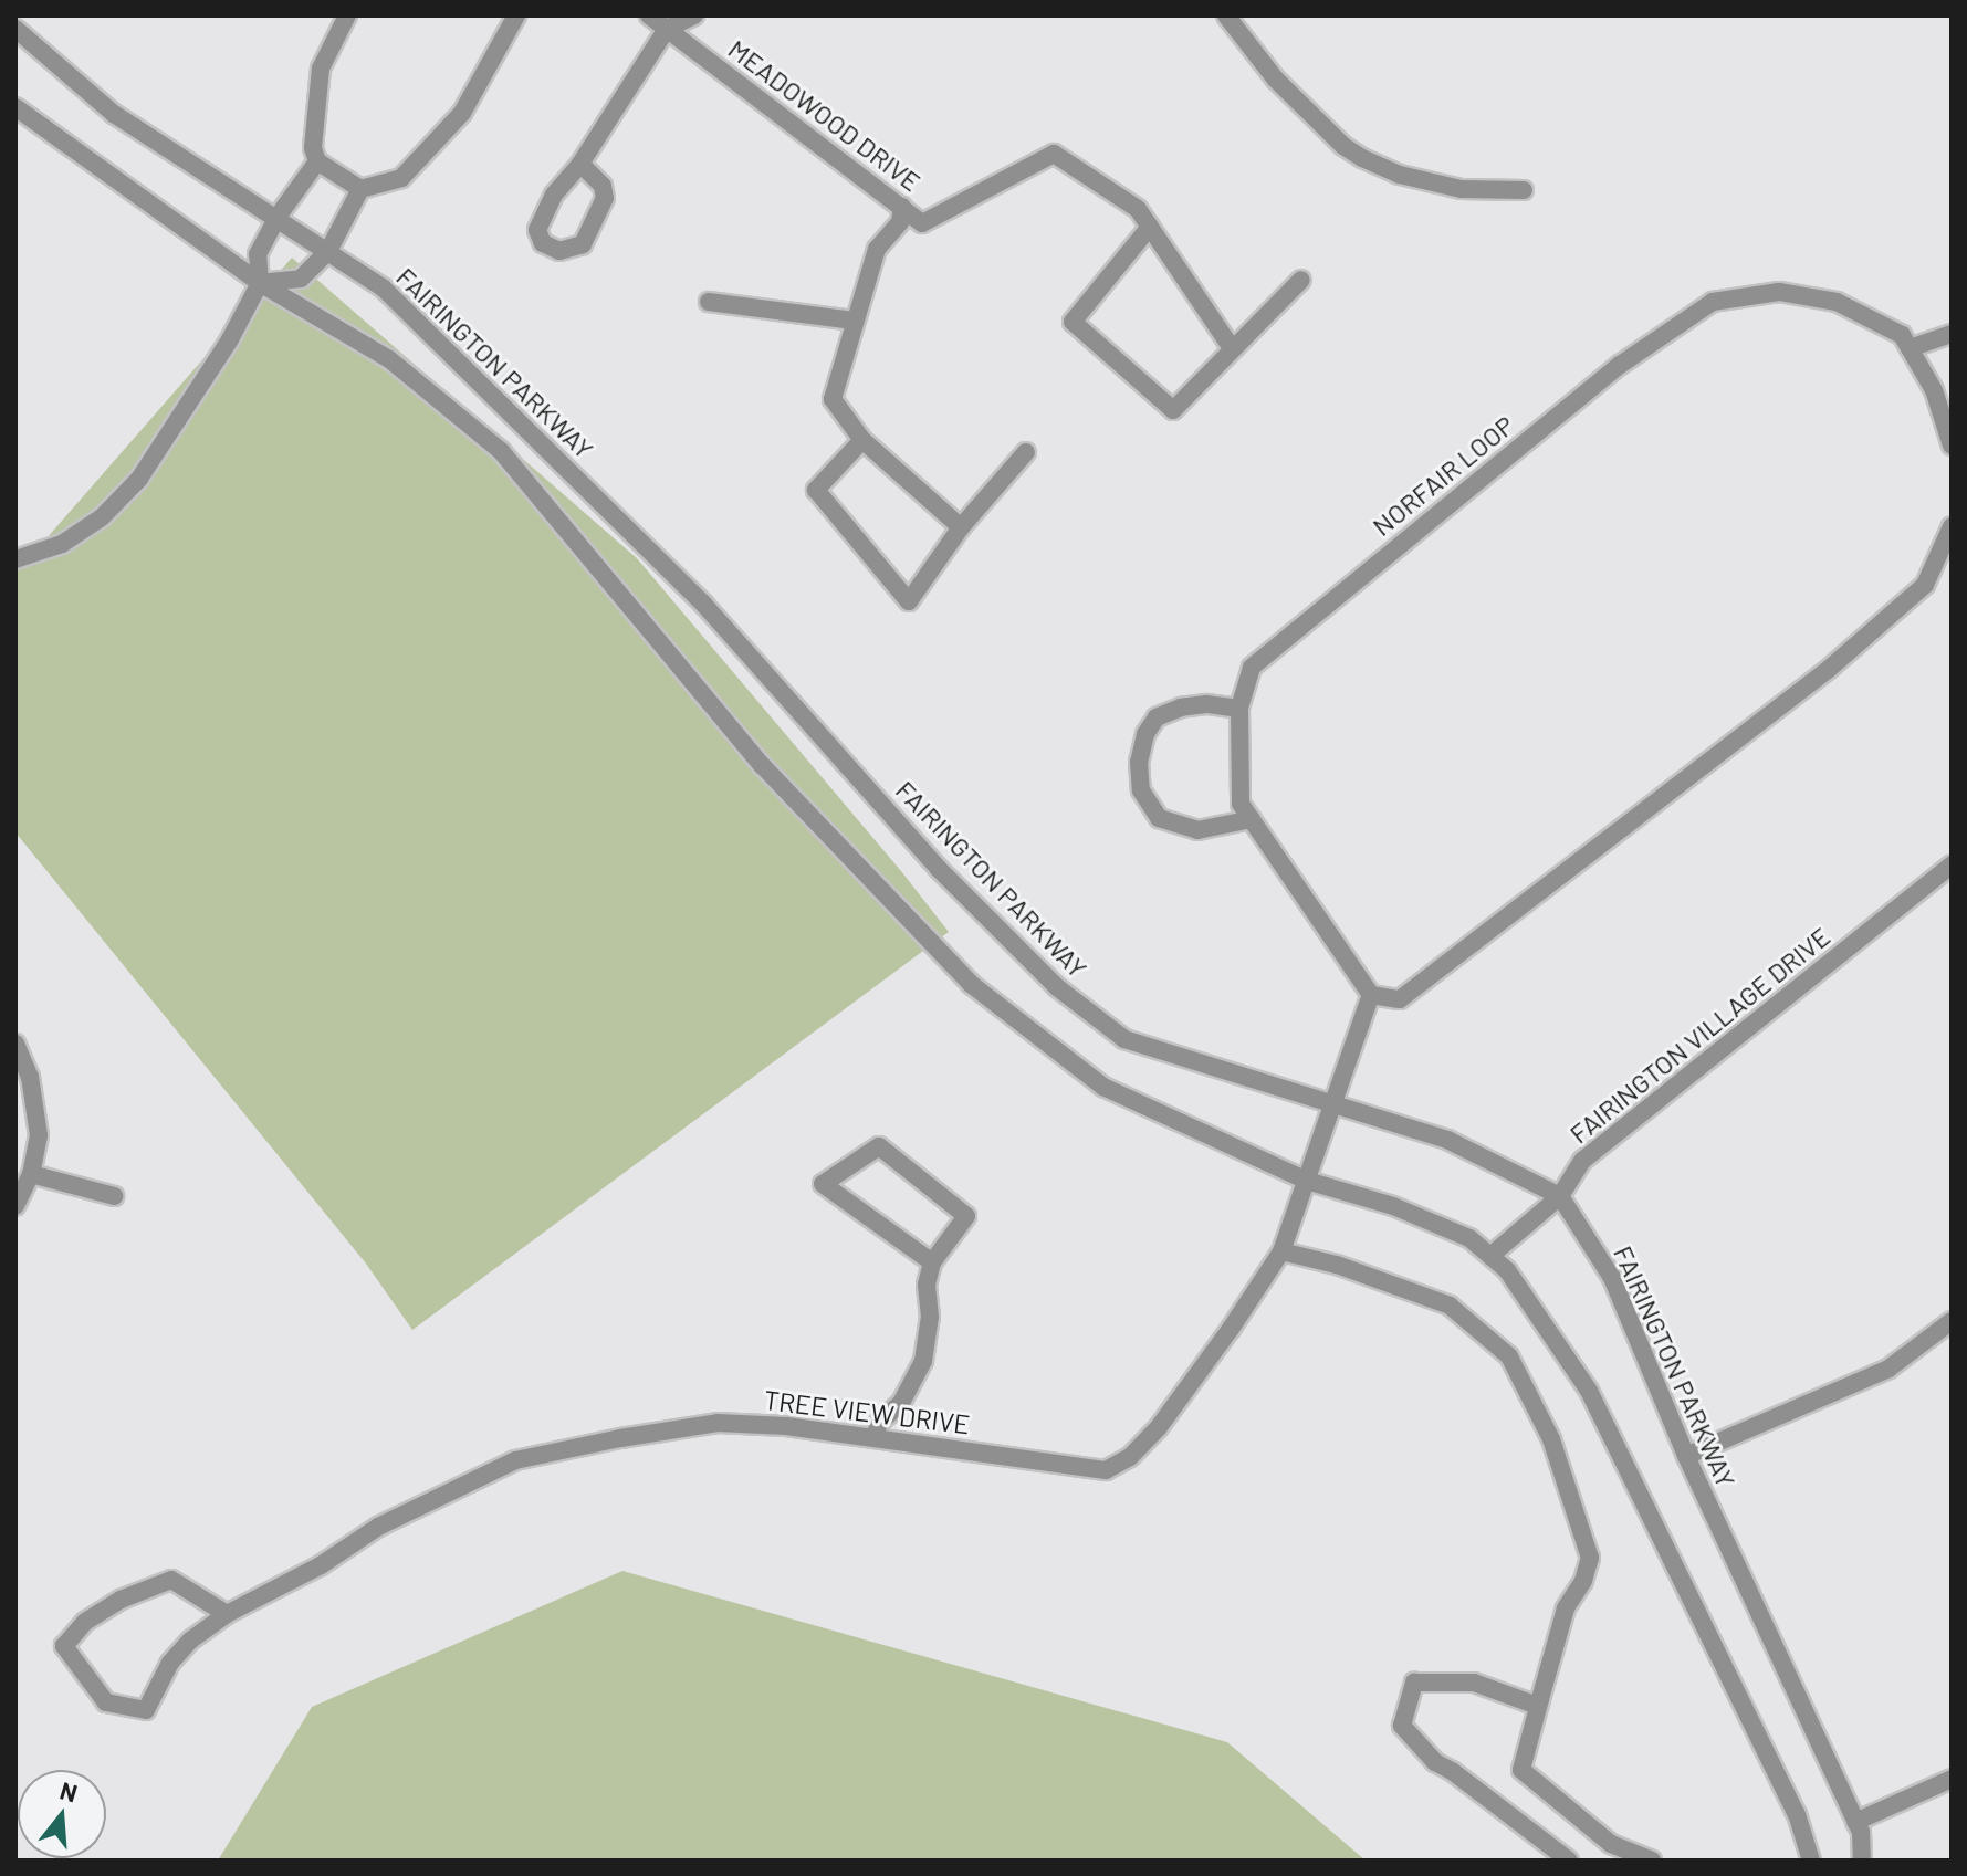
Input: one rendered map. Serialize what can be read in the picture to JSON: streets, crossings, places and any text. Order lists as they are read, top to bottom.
{
  "streets": {
    "street": [
      "MEADOWOOD DRIVE",
      "FAIRINGTON PARKWAY",
      "NORFAIR LOOP",
      "FAIRINGTON VILLAGE DRIVE",
      "TREE VIEW DRIVE"
    ]
  },
  "crossings": [
    ["FAIRINGTON PARKWAY", "FAIRINGTON VILLAGE DRIVE"],
    ["FAIRINGTON PARKWAY", "TREE VIEW DRIVE"]
  ],
  "north": "top"
}
